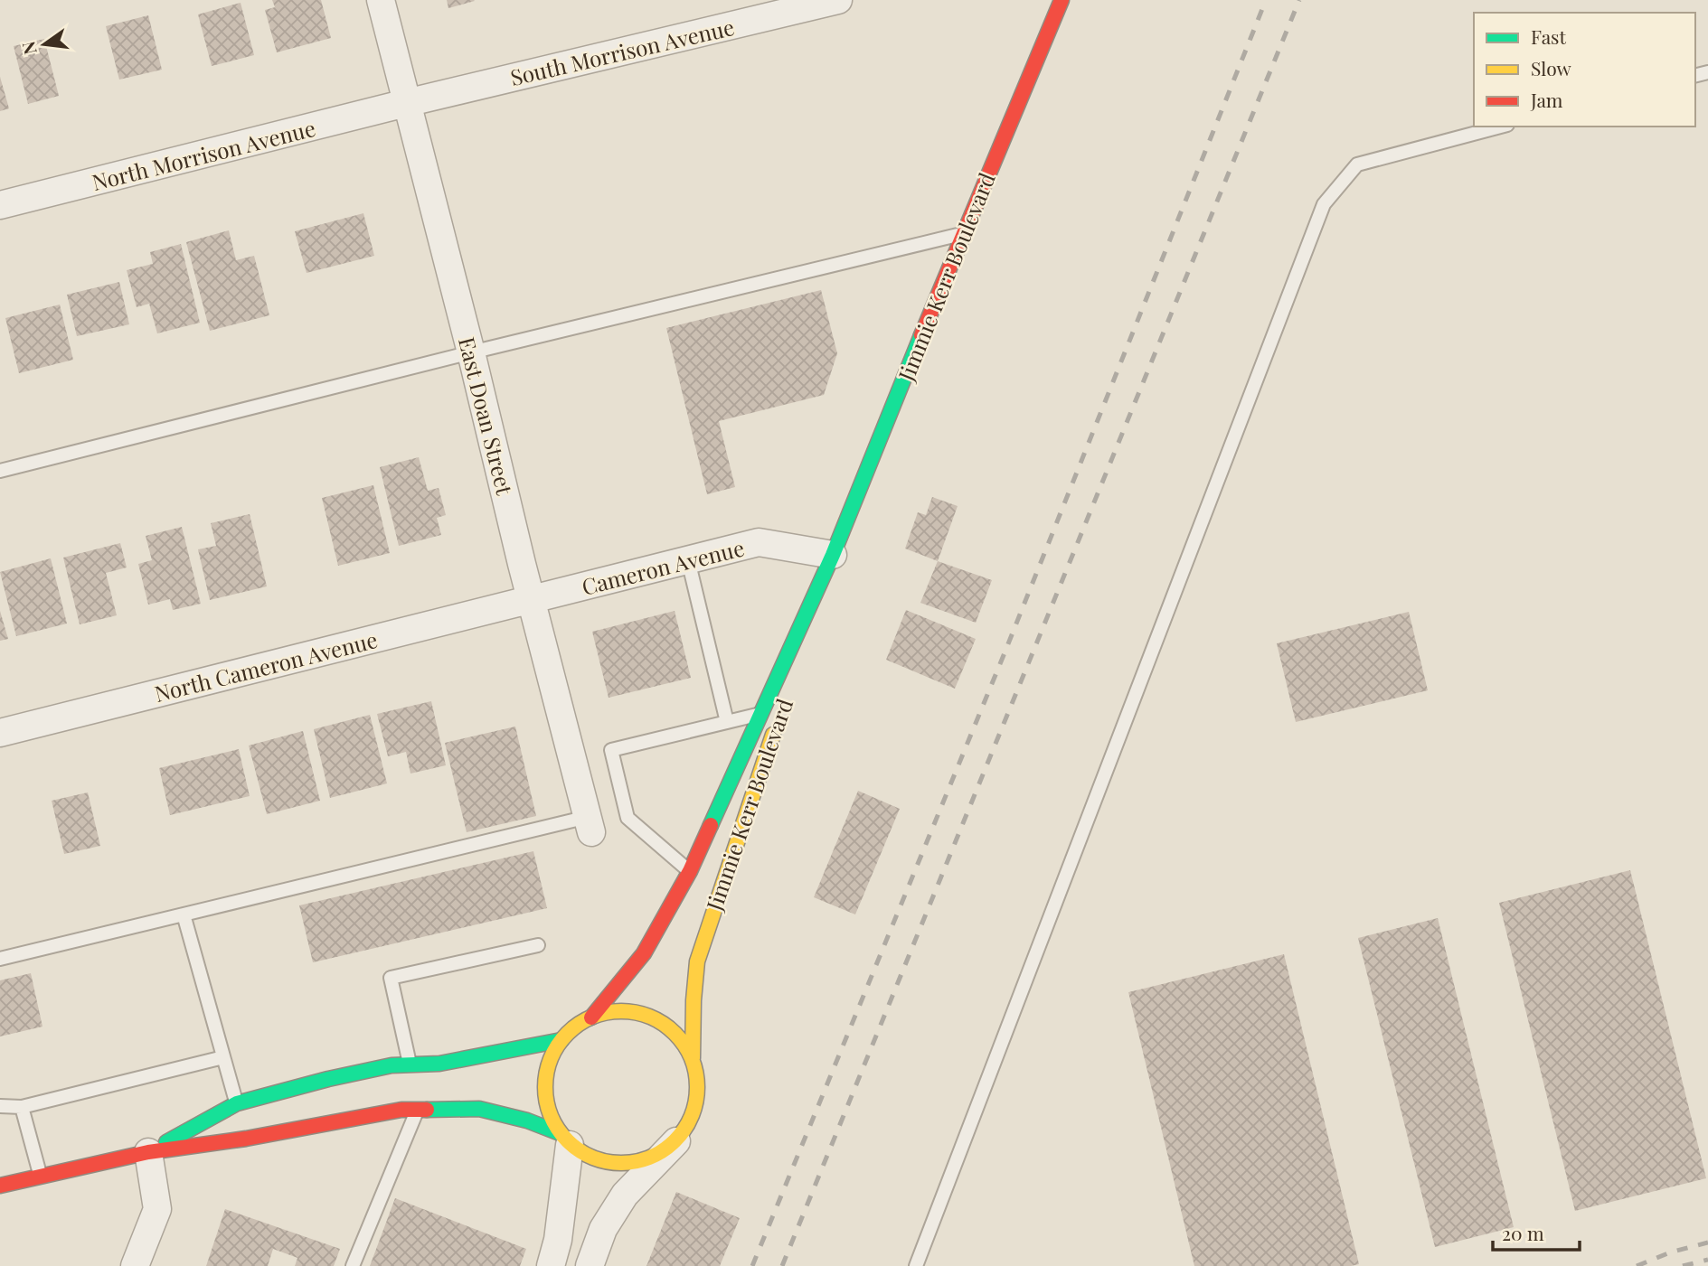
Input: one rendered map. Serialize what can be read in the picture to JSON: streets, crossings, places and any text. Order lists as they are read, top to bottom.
{
  "streets": {
    "main road": ["Jimmie Kerr Boulevard"],
    "street": [
      "South Morrison Avenue",
      "North Morrison Avenue",
      "East Doan Street",
      "Cameron Avenue",
      "North Cameron Avenue"
    ]
  },
  "crossings": [
    ["South Morrison Avenue", "North Morrison Avenue"],
    ["South Morrison Avenue", "East Doan Street"],
    ["North Morrison Avenue", "East Doan Street"],
    ["Jimmie Kerr Boulevard", "Cameron Avenue"],
    ["East Doan Street", "Cameron Avenue"],
    ["East Doan Street", "North Cameron Avenue"],
    ["Cameron Avenue", "North Cameron Avenue"]
  ],
  "legend": ["Fast", "Slow", "Jam"],
  "scale_bar": "20 m",
  "north": "left"
}
